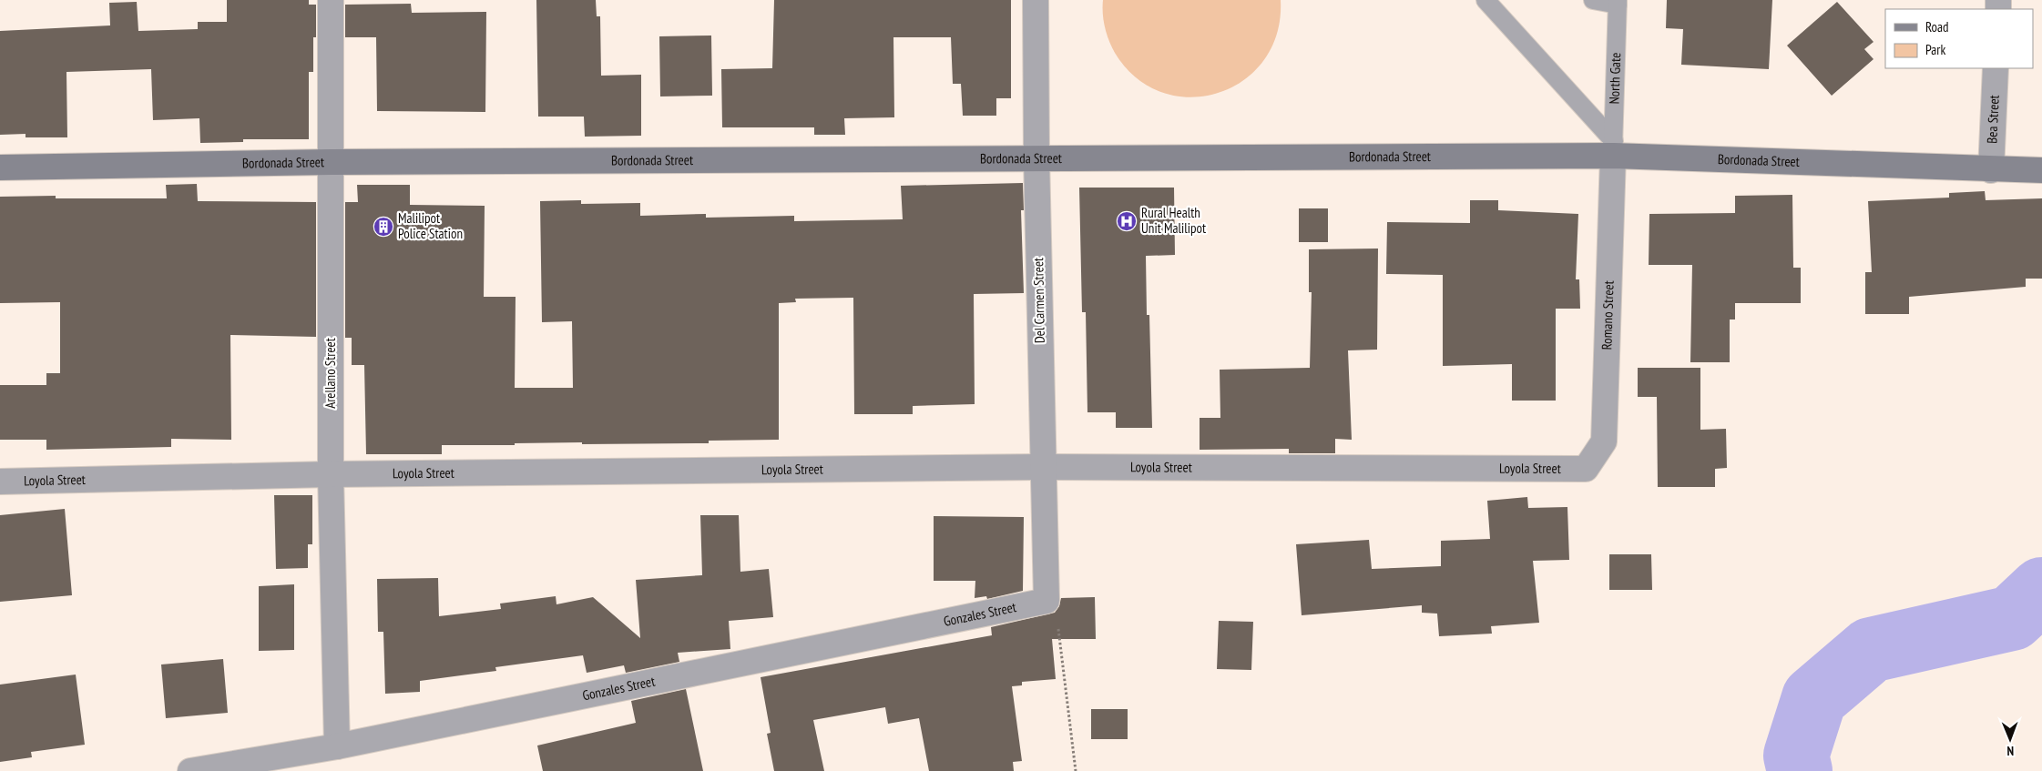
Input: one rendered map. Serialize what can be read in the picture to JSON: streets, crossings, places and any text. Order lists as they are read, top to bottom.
{
  "streets": {
    "street": [
      "Bea Street",
      "Bordonada Street",
      "Del Carmen Street",
      "Romano Street",
      "Arellano Street",
      "Loyola Street",
      "Gonzales Street"
    ],
    "lane": ["North Gate"]
  },
  "crossings": [
    ["North Gate", "Bordonada Street"],
    ["North Gate", "Romano Street"],
    ["Bea Street", "Bordonada Street"],
    ["Bordonada Street", "Del Carmen Street"],
    ["Bordonada Street", "Romano Street"],
    ["Bordonada Street", "Arellano Street"],
    ["Del Carmen Street", "Loyola Street"],
    ["Del Carmen Street", "Gonzales Street"],
    ["Romano Street", "Loyola Street"],
    ["Arellano Street", "Loyola Street"],
    ["Arellano Street", "Gonzales Street"]
  ],
  "places": {
    "hospital": ["Rural Health Unit Malilipot"],
    "building": ["Malilipot Police Station"]
  },
  "legend": ["Road", "Park"],
  "north": "bottom"
}
